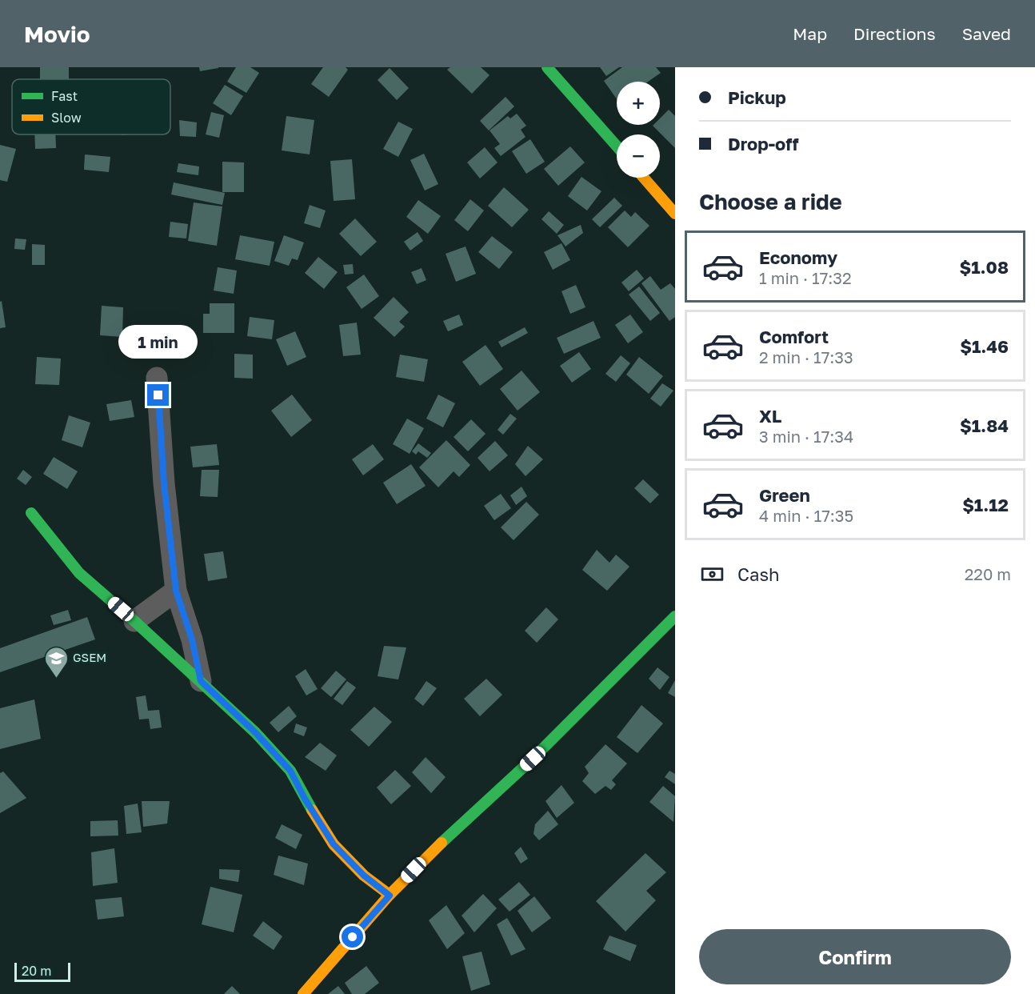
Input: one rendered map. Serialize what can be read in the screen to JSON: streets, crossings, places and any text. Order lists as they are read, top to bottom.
{
  "places": {
    "school or university": ["GSEM"]
  },
  "legend": ["Fast", "Slow"],
  "scale_bar": "20 m",
  "page": {
    "header": "Movio",
    "nav": ["Map", "Directions", "Saved"],
    "banner": ["Pickup", "Drop-off"],
    "map_buttons": ["+", "−"],
    "heading": "Choose a ride",
    "list": [
      {
        "name": "Economy",
        "note": "1 min · 17:32",
        "value": "$1.08"
      },
      {
        "name": "Comfort",
        "note": "2 min · 17:33",
        "value": "$1.46"
      },
      {
        "name": "XL",
        "note": "3 min · 17:34",
        "value": "$1.84"
      },
      {
        "name": "Green",
        "note": "4 min · 17:35",
        "value": "$1.12"
      }
    ],
    "bubble": "1 min",
    "pay": ["Cash", "220 m"],
    "buttons": "Confirm",
    "scale": "20 m"
  }
}
